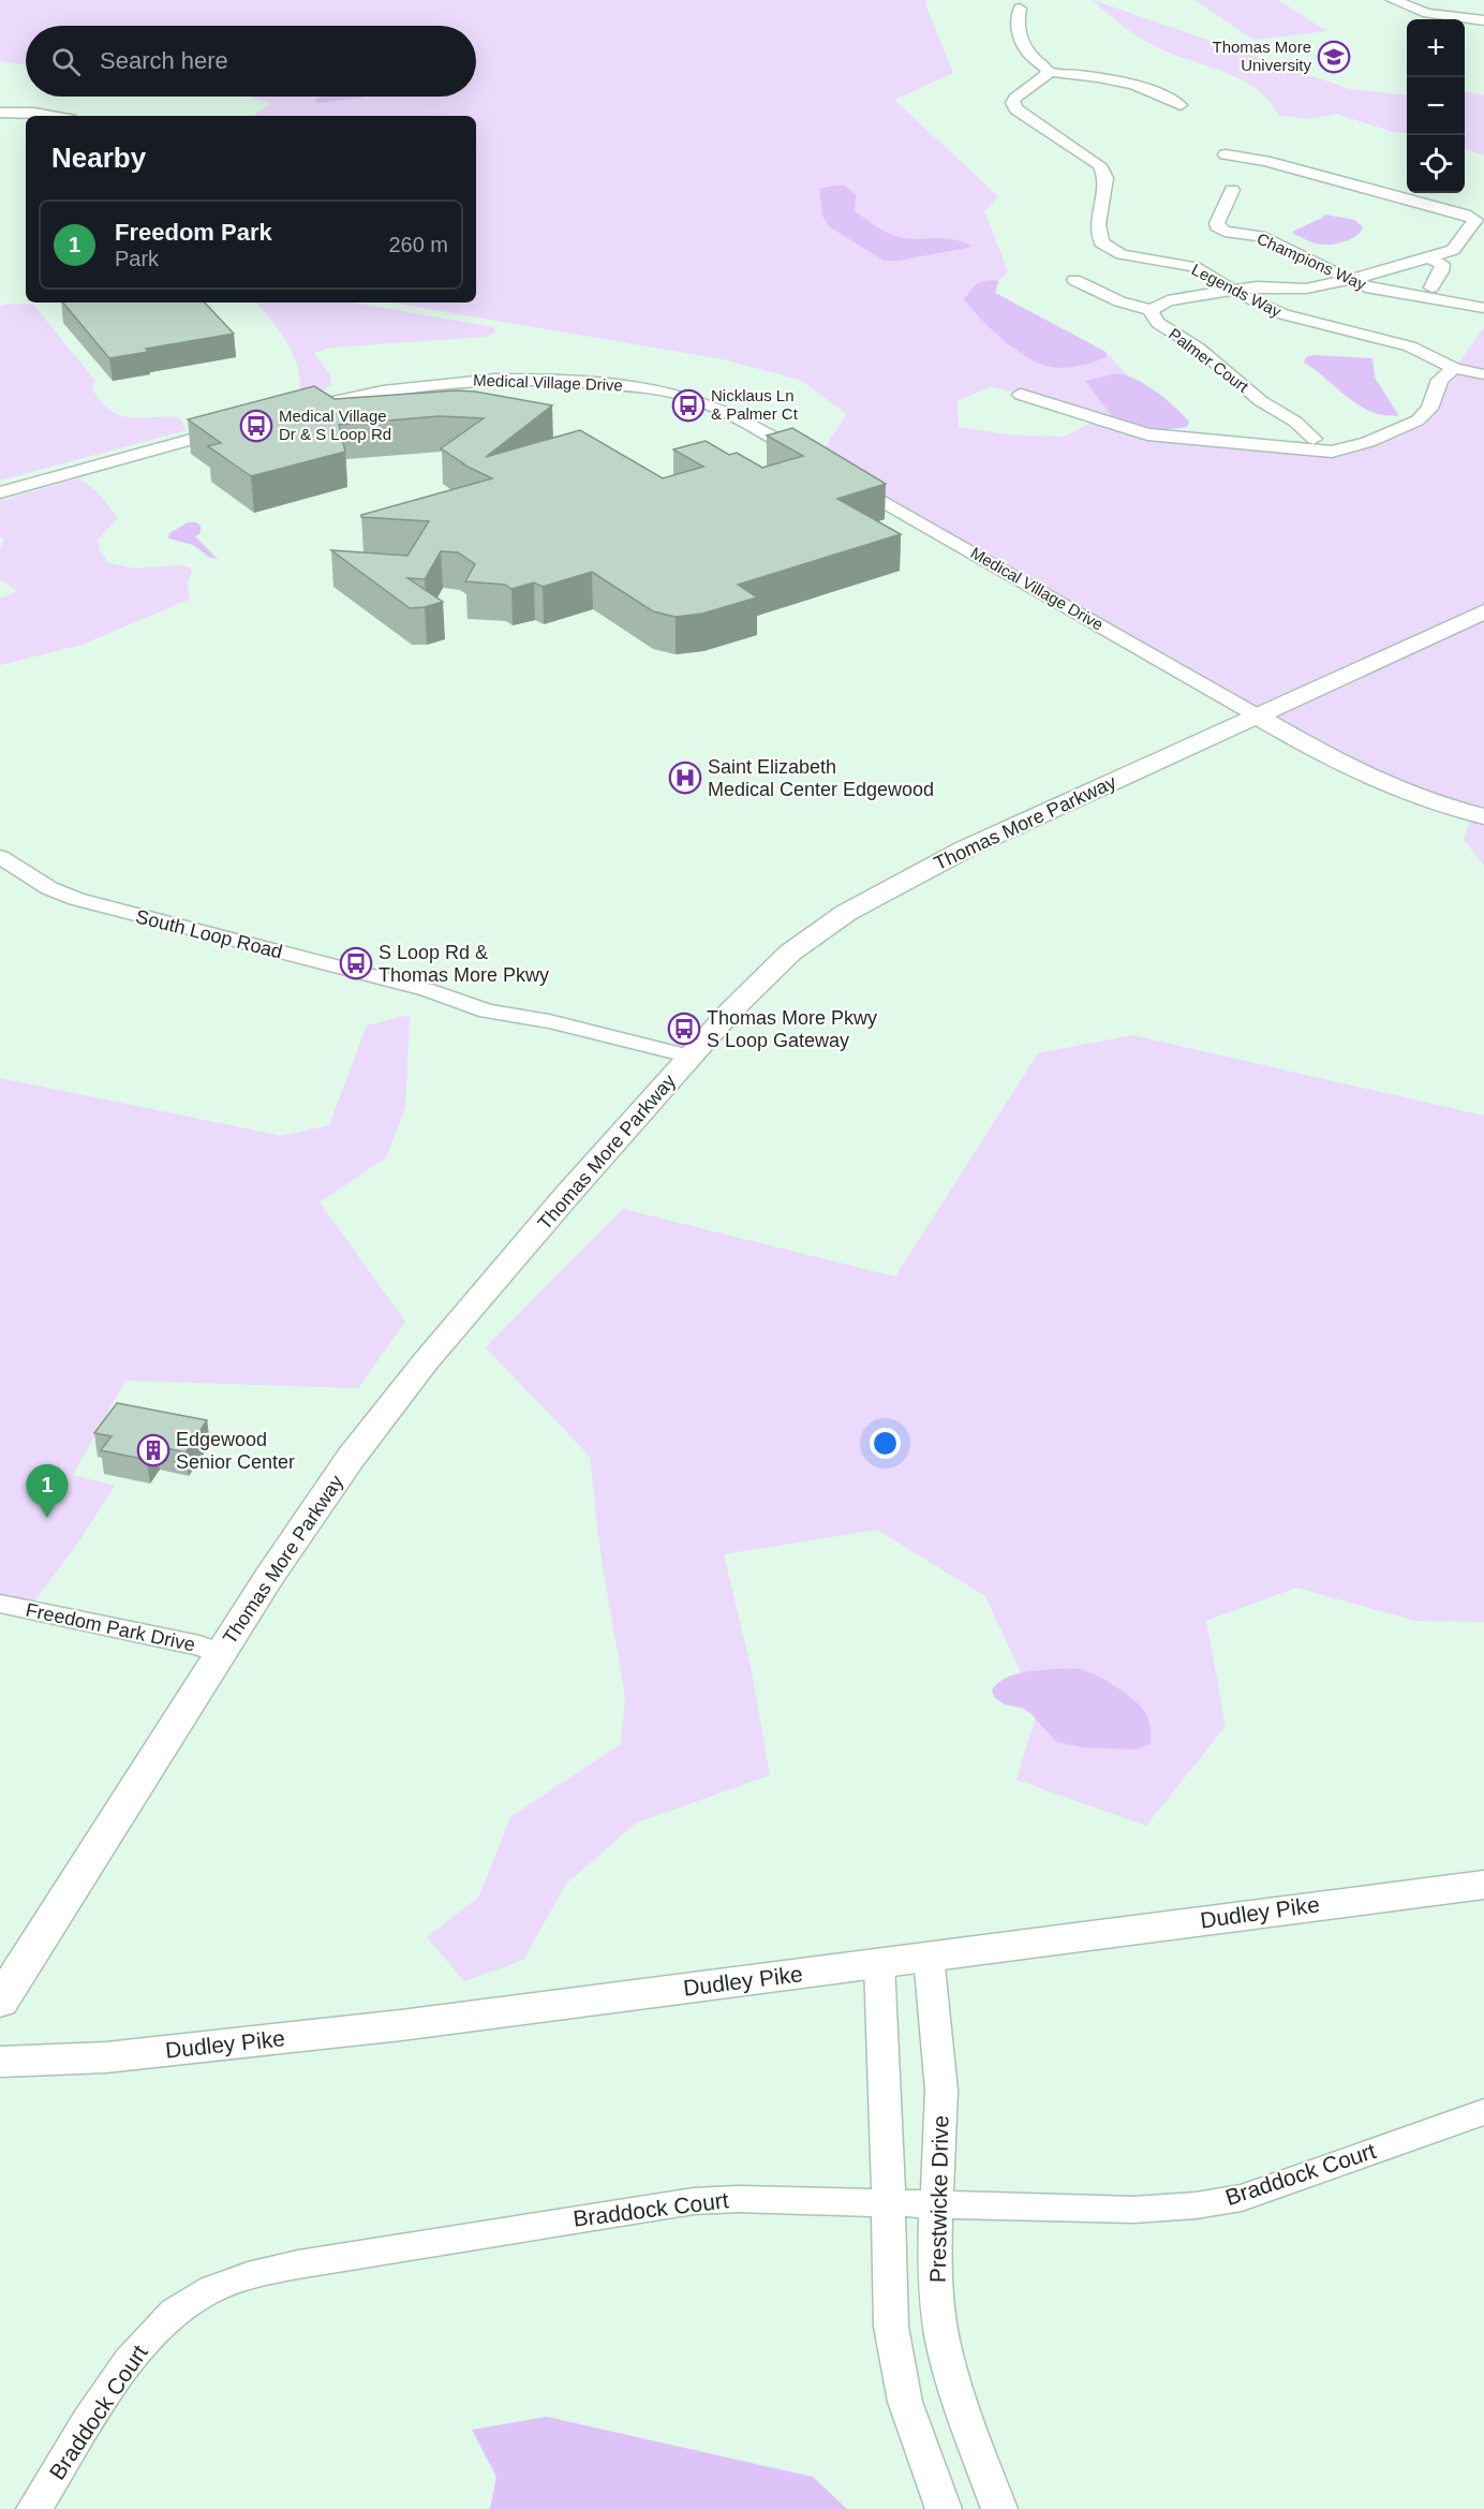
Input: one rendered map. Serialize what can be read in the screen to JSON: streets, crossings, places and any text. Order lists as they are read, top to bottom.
{
  "streets": {
    "street": [
      "Champions Way",
      "Legends Way",
      "Palmer Court",
      "Medical Village Drive",
      "Thomas More Parkway",
      "South Loop Road",
      "Freedom Park Drive",
      "Dudley Pike",
      "Braddock Court",
      "Prestwicke Drive"
    ]
  },
  "crossings": [
    ["Champions Way", "Palmer Court"],
    ["Legends Way", "Palmer Court"],
    ["Medical Village Drive", "Thomas More Parkway"],
    ["Thomas More Parkway", "South Loop Road"],
    ["Thomas More Parkway", "Freedom Park Drive"],
    ["Dudley Pike", "Prestwicke Drive"],
    ["Braddock Court", "Prestwicke Drive"]
  ],
  "places": {
    "school or university": ["Thomas More University"],
    "bus stop": [
      "Nicklaus Ln & Palmer Ct",
      "Medical Village Dr & S Loop Rd",
      "S Loop Rd & Thomas More Pkwy",
      "Thomas More Pkwy S Loop Gateway"
    ],
    "hospital": ["Saint Elizabeth Medical Center Edgewood"],
    "building": ["Edgewood Senior Center"]
  },
  "page": {
    "map_buttons": ["+", "−"],
    "search": "Search here",
    "heading": "Nearby",
    "list": [
      {
        "mark": "1",
        "name": "Freedom Park",
        "note": "Park",
        "value": "260 m"
      }
    ],
    "pins": "1"
  }
}
